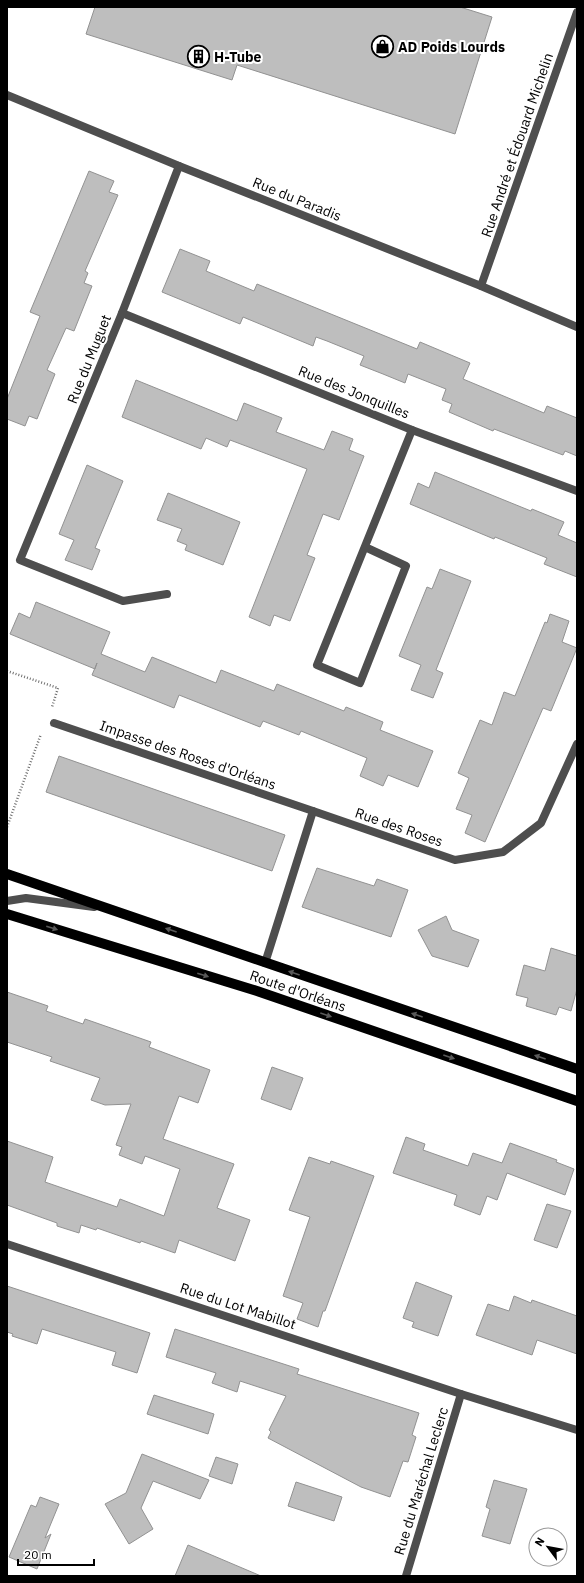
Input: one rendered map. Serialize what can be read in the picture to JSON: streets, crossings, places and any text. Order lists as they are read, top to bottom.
{
  "streets": {
    "main road": ["Route d'Orléans"],
    "street": [
      "Rue André et Édouard Michelin",
      "Rue du Paradis",
      "Rue du Muguet",
      "Rue des Jonquilles",
      "Impasse des Roses d'Orléans",
      "Rue des Roses",
      "Rue du Lot Mabillot",
      "Rue du Maréchal Leclerc"
    ]
  },
  "crossings": [
    ["Rue André et Édouard Michelin", "Rue du Paradis"],
    ["Rue du Paradis", "Rue du Muguet"],
    ["Rue du Muguet", "Rue des Jonquilles"],
    ["Impasse des Roses d'Orléans", "Rue des Roses"],
    ["Rue du Lot Mabillot", "Rue du Maréchal Leclerc"]
  ],
  "places": {
    "shop": ["AD Poids Lourds"],
    "building": ["H-Tube"]
  },
  "scale_bar": "20 m",
  "north": "top left"
}
